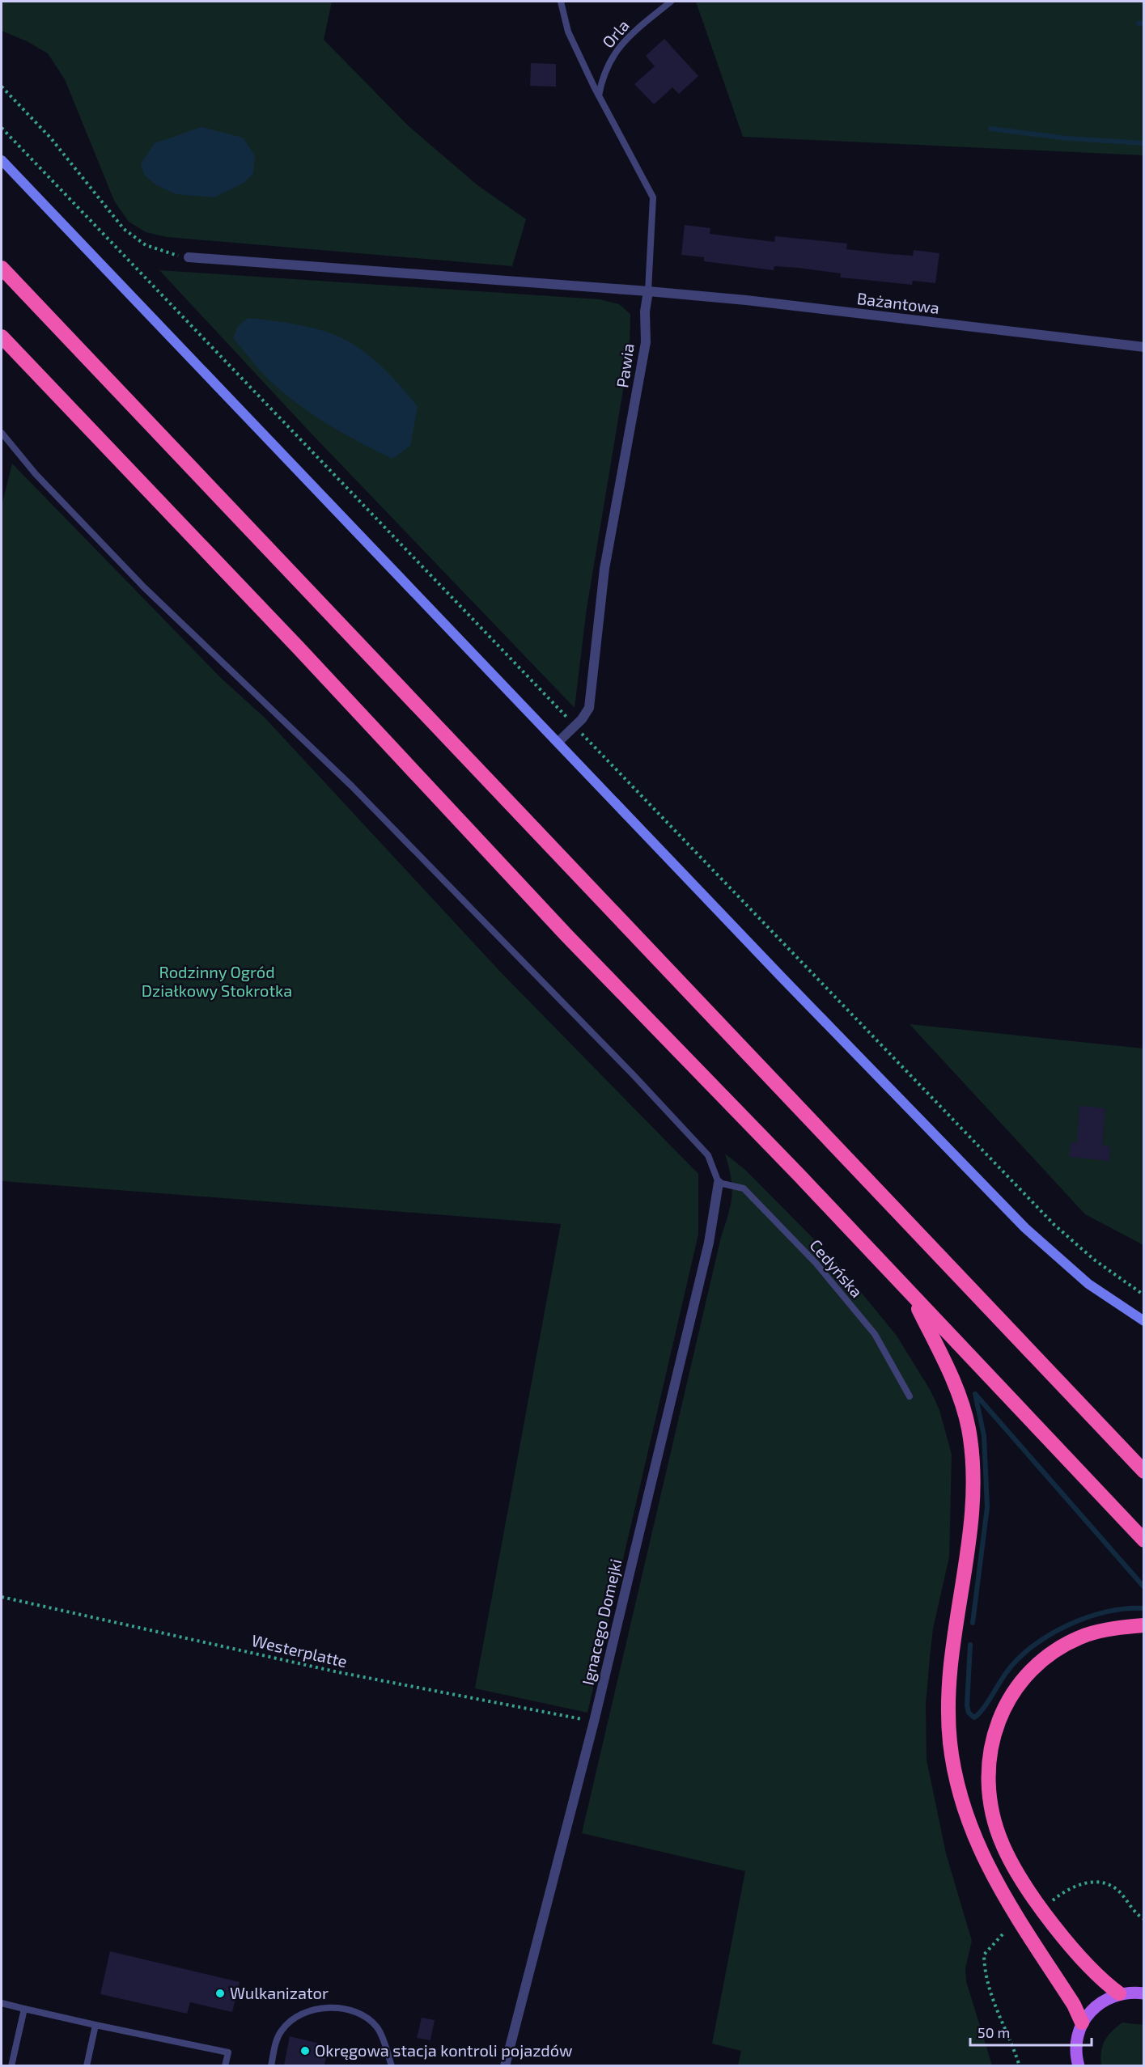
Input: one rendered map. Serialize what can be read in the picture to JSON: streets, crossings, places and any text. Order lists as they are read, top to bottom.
{
  "streets": {
    "street": ["Bażantowa", "Pawia", "Ignacego Domejki"],
    "lane": ["Orla", "Cedyńska"],
    "path": ["Westerplatte"]
  },
  "crossings": [
    ["Orla", "Pawia"],
    ["Bażantowa", "Pawia"],
    ["Cedyńska", "Ignacego Domejki"],
    ["Ignacego Domejki", "Westerplatte"]
  ],
  "parks": ["Rodzinny Ogród Działkowy Stokrotka"],
  "places": ["Wulkanizator", "Okręgowa stacja kontroli pojazdów"],
  "scale_bar": "50 m"
}
